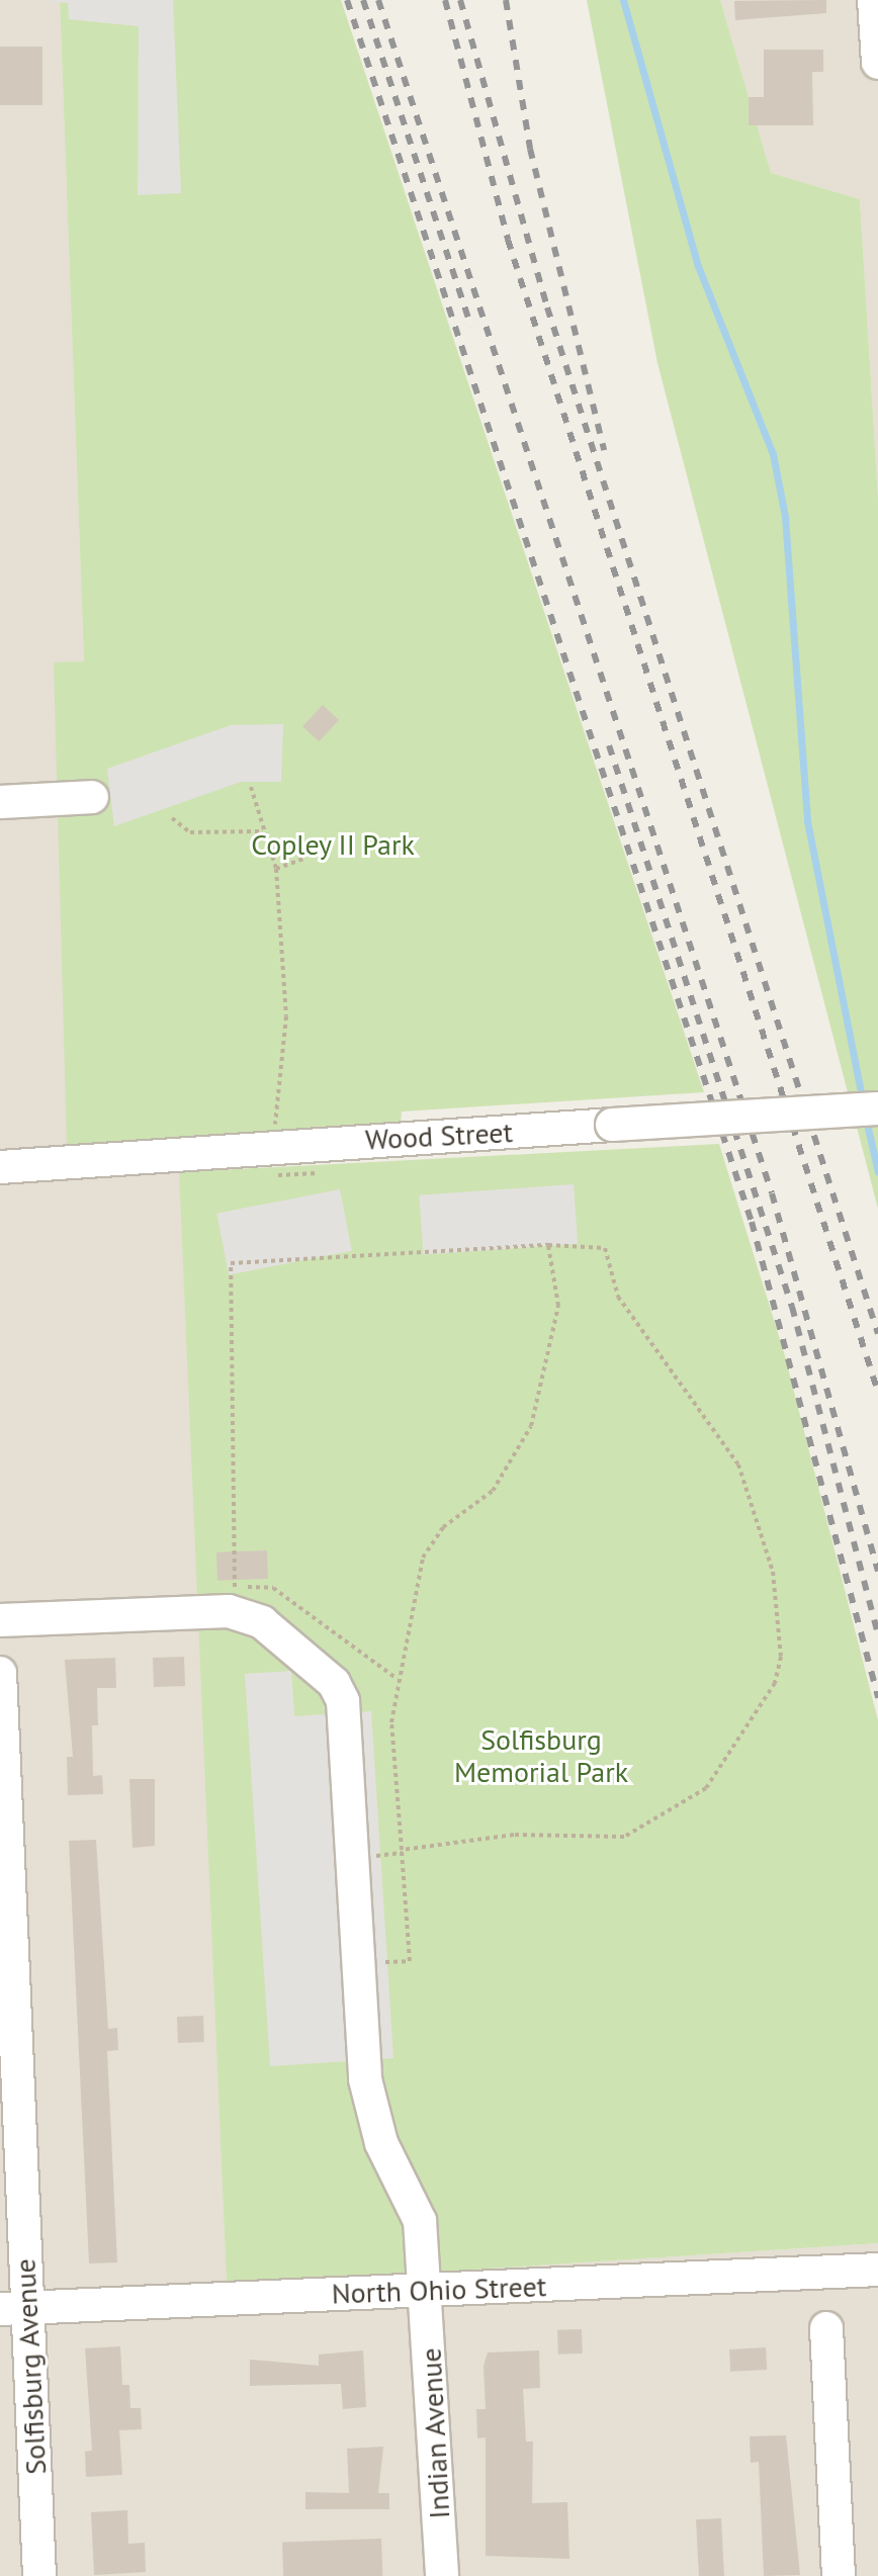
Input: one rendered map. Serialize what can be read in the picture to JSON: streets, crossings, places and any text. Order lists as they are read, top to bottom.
{
  "streets": {
    "street": [
      "Wood Street",
      "North Ohio Street",
      "Solfisburg Avenue",
      "Indian Avenue"
    ]
  },
  "crossings": [
    ["North Ohio Street", "Solfisburg Avenue"],
    ["North Ohio Street", "Indian Avenue"]
  ],
  "parks": ["Copley II Park", "Solfisburg Memorial Park"]
}
